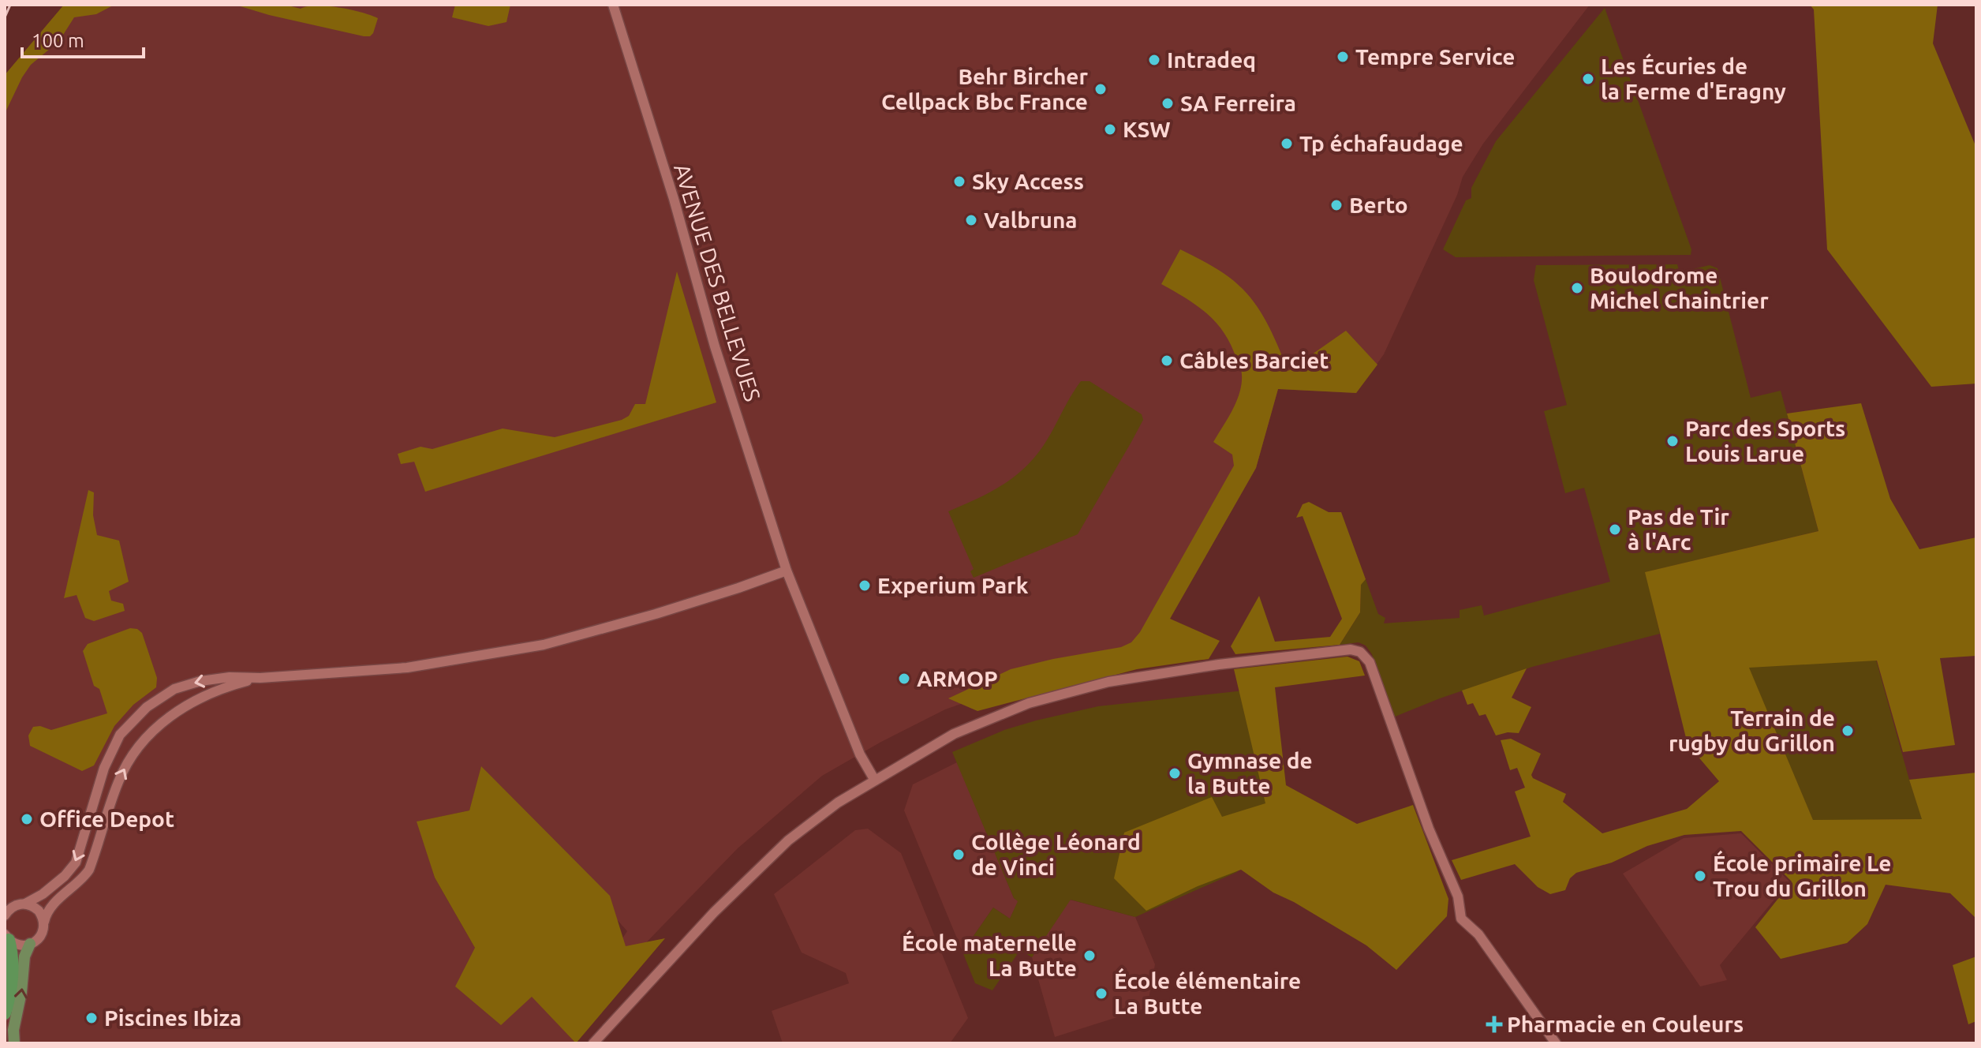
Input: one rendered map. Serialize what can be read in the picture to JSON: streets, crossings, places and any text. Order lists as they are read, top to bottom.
{
  "streets": {
    "street": ["AVENUE DES BELLEVUES"]
  },
  "places": {
    "other": [
      "Tempre Service",
      "Intradeq",
      "Les Écuries de la Ferme d'Eragny",
      "Behr Bircher Cellpack Bbc France",
      "SA Ferreira",
      "KSW",
      "Tp échafaudage",
      "Sky Access",
      "Berto",
      "Valbruna",
      "Boulodrome Michel Chaintrier",
      "Câbles Barciet",
      "Parc des Sports Louis Larue",
      "Pas de Tir à l'Arc",
      "Experium Park",
      "ARMOP",
      "Terrain de rugby du Grillon",
      "Gymnase de la Butte",
      "Office Depot",
      "Collège Léonard de Vinci",
      "École primaire Le Trou du Grillon",
      "École maternelle La Butte",
      "École élémentaire La Butte",
      "Piscines Ibiza"
    ],
    "health": ["Pharmacie en Couleurs"]
  },
  "scale_bar": "100 m"
}
